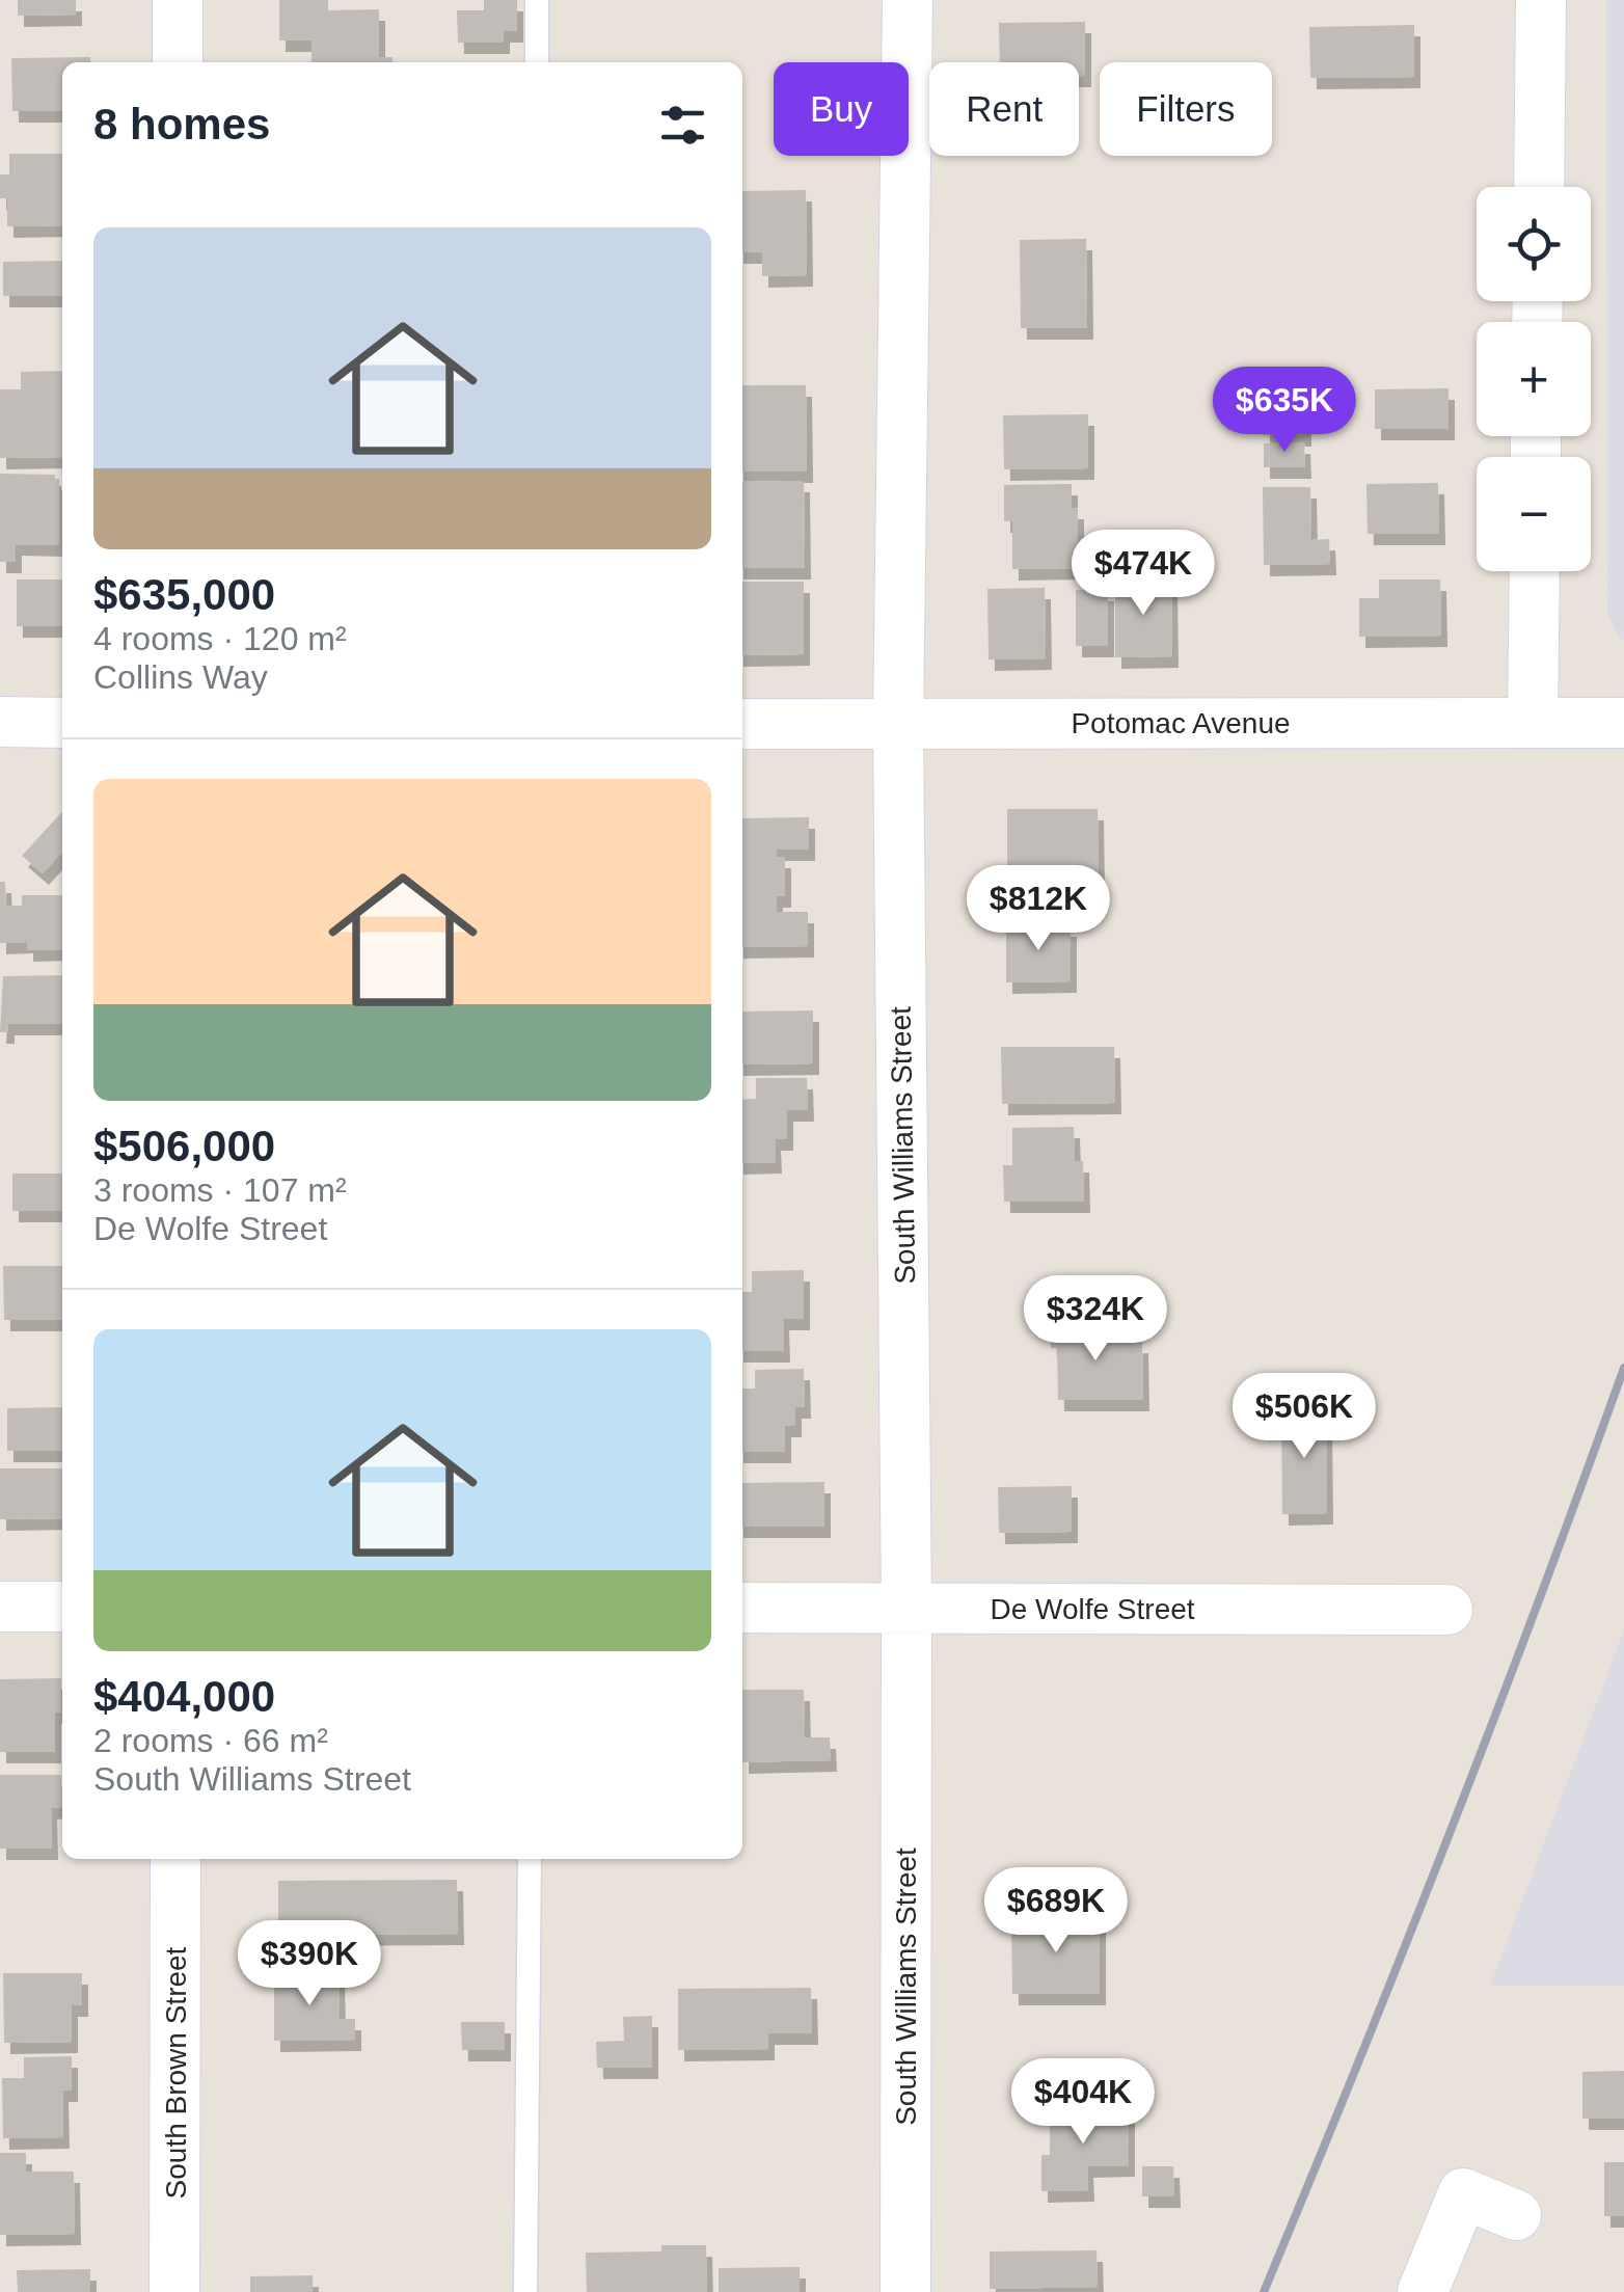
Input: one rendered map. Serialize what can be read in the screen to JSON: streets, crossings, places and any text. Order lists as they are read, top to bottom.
{
  "streets": {
    "street": [
      "Potomac Avenue",
      "South Williams Street",
      "De Wolfe Street",
      "South Brown Street"
    ]
  },
  "crossings": [
    ["Potomac Avenue", "South Williams Street"],
    ["South Williams Street", "De Wolfe Street"]
  ],
  "page": {
    "chip": ["Buy", "Rent", "Filters"],
    "heading": "8 homes",
    "map_buttons": ["+", "−"],
    "list": [
      {
        "name": "$635,000",
        "note": "4 rooms · 120 m² · Collins Way"
      },
      {
        "name": "$506,000",
        "note": "3 rooms · 107 m² · De Wolfe Street"
      },
      {
        "name": "$404,000",
        "note": "2 rooms · 66 m² · South Williams Street"
      }
    ],
    "price": [
      "$635K",
      "$474K",
      "$812K",
      "$324K",
      "$506K",
      "$689K",
      "$390K",
      "$404K"
    ]
  }
}
